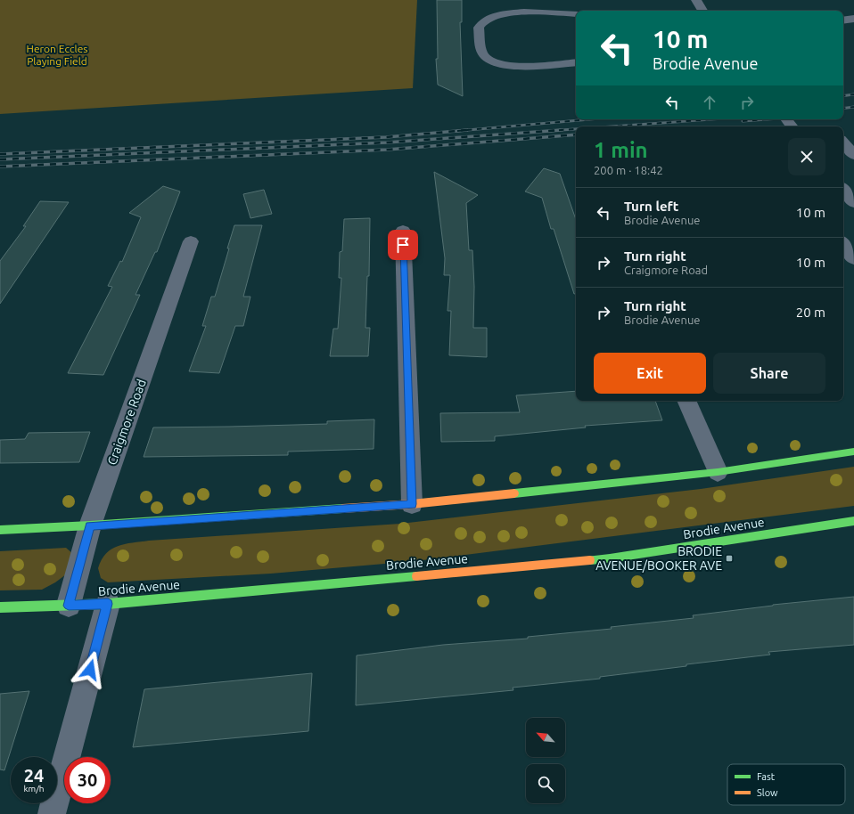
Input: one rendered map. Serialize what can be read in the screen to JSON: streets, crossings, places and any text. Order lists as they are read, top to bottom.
{
  "streets": {
    "street": ["Craigmore Road", "Brodie Avenue"]
  },
  "crossings": [
    ["Craigmore Road", "Brodie Avenue"]
  ],
  "parks": ["Heron Eccles Playing Field"],
  "places": {
    "transit": ["BRODIE AVENUE/BOOKER AVE"]
  },
  "legend": ["Fast", "Slow"],
  "north": "top left",
  "page": {
    "turn": ["10 m", "Brodie Avenue"],
    "heading": ["1 min", "200 m · 18:42"],
    "list": [
      {
        "name": "Turn left",
        "note": "Brodie Avenue",
        "value": "10 m"
      },
      {
        "name": "Turn right",
        "note": "Craigmore Road",
        "value": "10 m"
      },
      {
        "name": "Turn right",
        "note": "Brodie Avenue",
        "value": "20 m"
      }
    ],
    "buttons": ["Exit", "Share"],
    "speed": "24 km/h",
    "limit": "30"
  }
}
